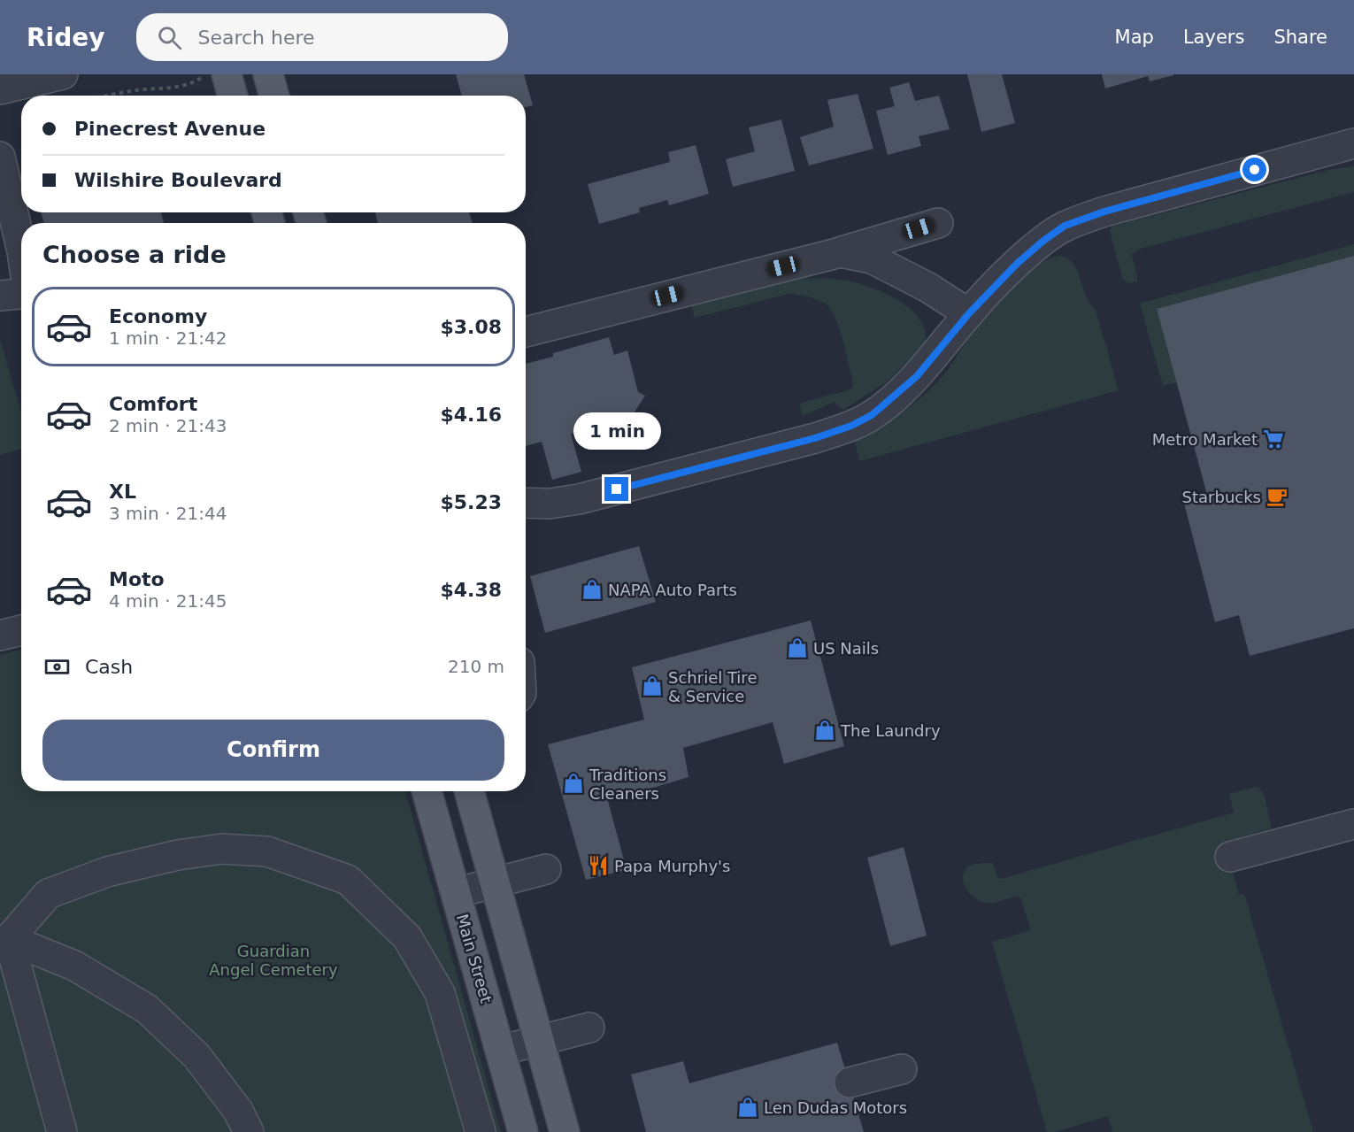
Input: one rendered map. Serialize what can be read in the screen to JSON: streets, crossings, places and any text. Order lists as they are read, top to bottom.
{
  "streets": {
    "main road": ["Main Street"]
  },
  "parks": ["Guardian Angel Cemetery"],
  "places": {
    "supermarket": ["Metro Market"],
    "cafe": ["Starbucks"],
    "shop": [
      "NAPA Auto Parts",
      "US Nails",
      "Schriel Tire & Service",
      "The Laundry",
      "Traditions Cleaners",
      "Len Dudas Motors"
    ],
    "restaurant": ["Papa Murphy's"]
  },
  "page": {
    "header": "Ridey",
    "search": "Search here",
    "nav": ["Map", "Layers", "Share"],
    "banner": ["Pinecrest Avenue", "Wilshire Boulevard"],
    "heading": "Choose a ride",
    "list": [
      {
        "name": "Economy",
        "note": "1 min · 21:42",
        "value": "$3.08"
      },
      {
        "name": "Comfort",
        "note": "2 min · 21:43",
        "value": "$4.16"
      },
      {
        "name": "XL",
        "note": "3 min · 21:44",
        "value": "$5.23"
      },
      {
        "name": "Moto",
        "note": "4 min · 21:45",
        "value": "$4.38"
      }
    ],
    "bubble": "1 min",
    "pay": ["Cash", "210 m"],
    "buttons": "Confirm"
  }
}
